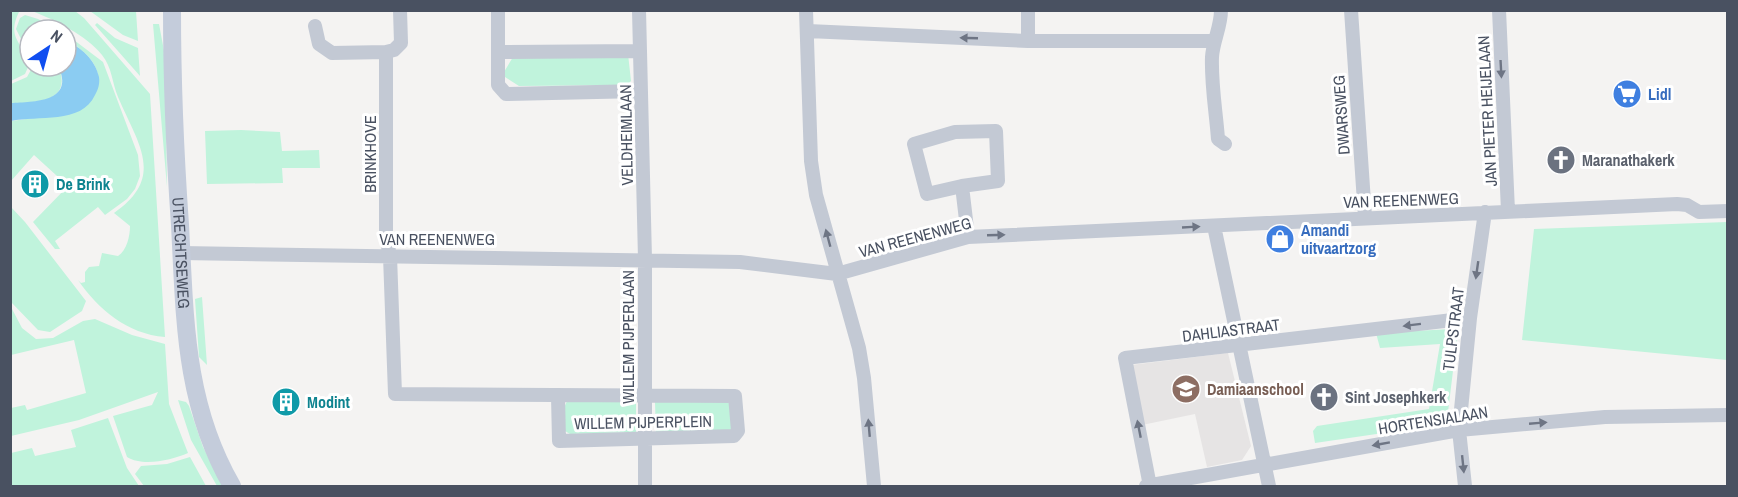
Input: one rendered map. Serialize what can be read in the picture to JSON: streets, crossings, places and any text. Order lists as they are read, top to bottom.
{
  "streets": {
    "main road": ["UTRECHTSEWEG"],
    "street": [
      "JAN PIETER HEIJELAAN",
      "DWARSWEG",
      "VELDHEIMLAAN",
      "BRINKHOVE",
      "VAN REENENWEG",
      "TULPSTRAAT",
      "DAHLIASTRAAT",
      "WILLEM PIJPERLAAN",
      "HORTENSIALAAN",
      "WILLEM PIJPERPLEIN"
    ]
  },
  "crossings": [
    ["JAN PIETER HEIJELAAN", "VAN REENENWEG"],
    ["DWARSWEG", "VAN REENENWEG"],
    ["VELDHEIMLAAN", "VAN REENENWEG"],
    ["VELDHEIMLAAN", "WILLEM PIJPERLAAN"],
    ["BRINKHOVE", "VAN REENENWEG"],
    ["BRINKHOVE", "WILLEM PIJPERPLEIN"],
    ["VAN REENENWEG", "UTRECHTSEWEG"],
    ["VAN REENENWEG", "TULPSTRAAT"],
    ["VAN REENENWEG", "WILLEM PIJPERLAAN"],
    ["TULPSTRAAT", "DAHLIASTRAAT"],
    ["TULPSTRAAT", "HORTENSIALAAN"],
    ["DAHLIASTRAAT", "HORTENSIALAAN"],
    ["WILLEM PIJPERLAAN", "WILLEM PIJPERPLEIN"]
  ],
  "one_way": ["JAN PIETER HEIJELAAN", "TULPSTRAAT"],
  "places": {
    "supermarket": ["Lidl"],
    "church": ["Maranathakerk", "Sint Josephkerk"],
    "building": ["De Brink", "Modint"],
    "shop": ["Amandi uitvaartzorg"],
    "school or university": ["Damiaanschool"]
  },
  "north": "top right"
}
